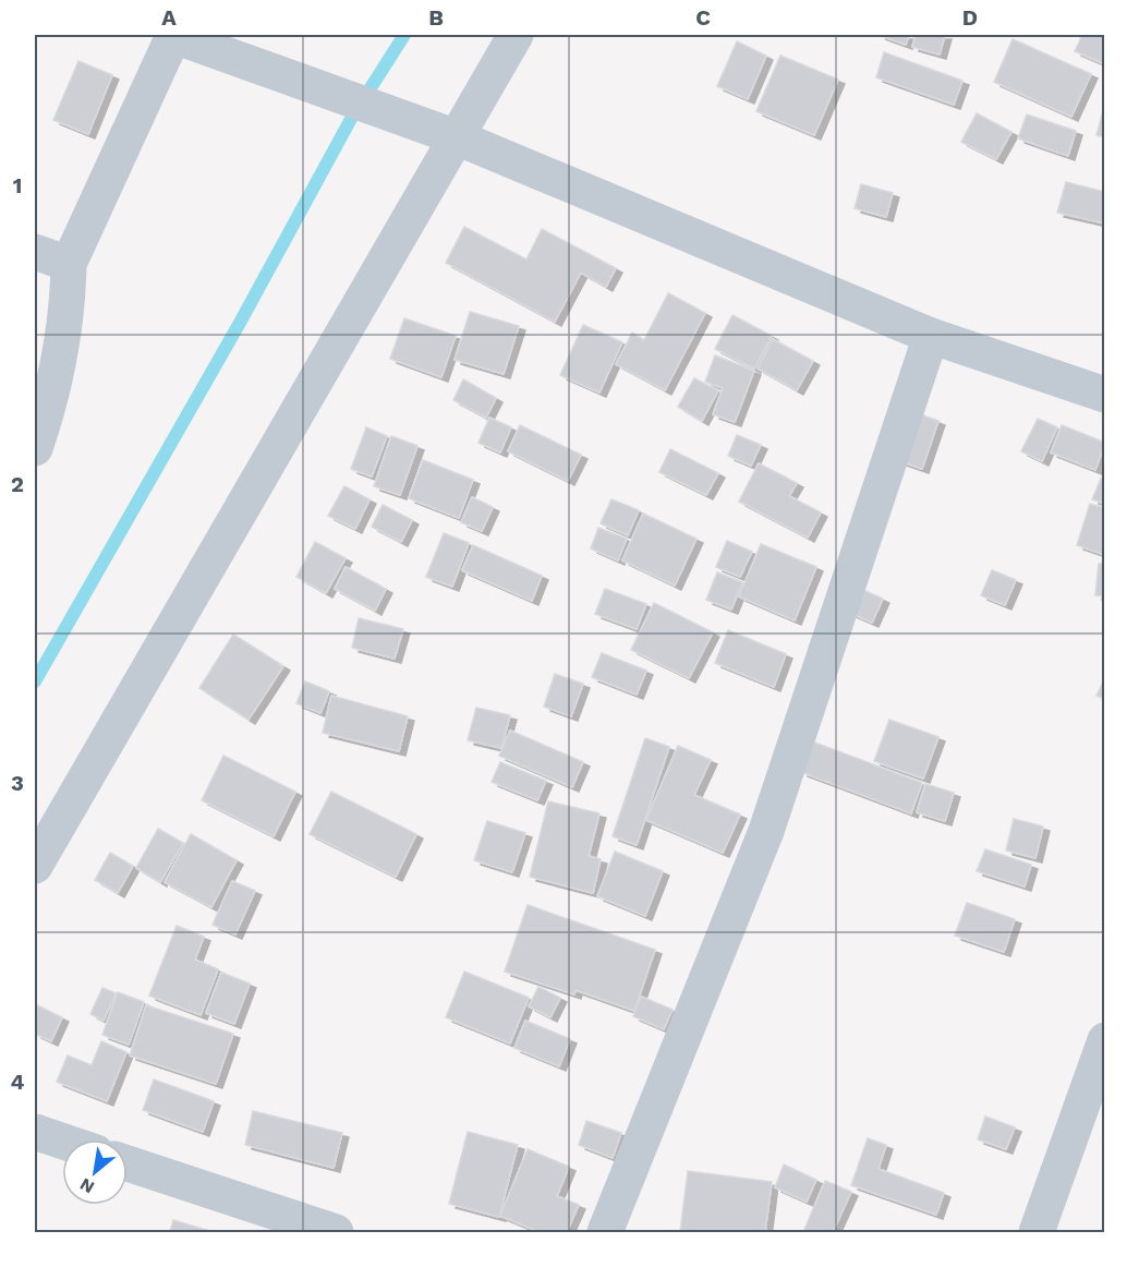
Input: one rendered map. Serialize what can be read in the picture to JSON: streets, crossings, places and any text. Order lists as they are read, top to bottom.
{
  "north": "bottom left",
  "grid": {
    "columns": [
      "A",
      "B",
      "C",
      "D"
    ],
    "rows": [
      "1",
      "2",
      "3",
      "4"
    ]
  }
}
